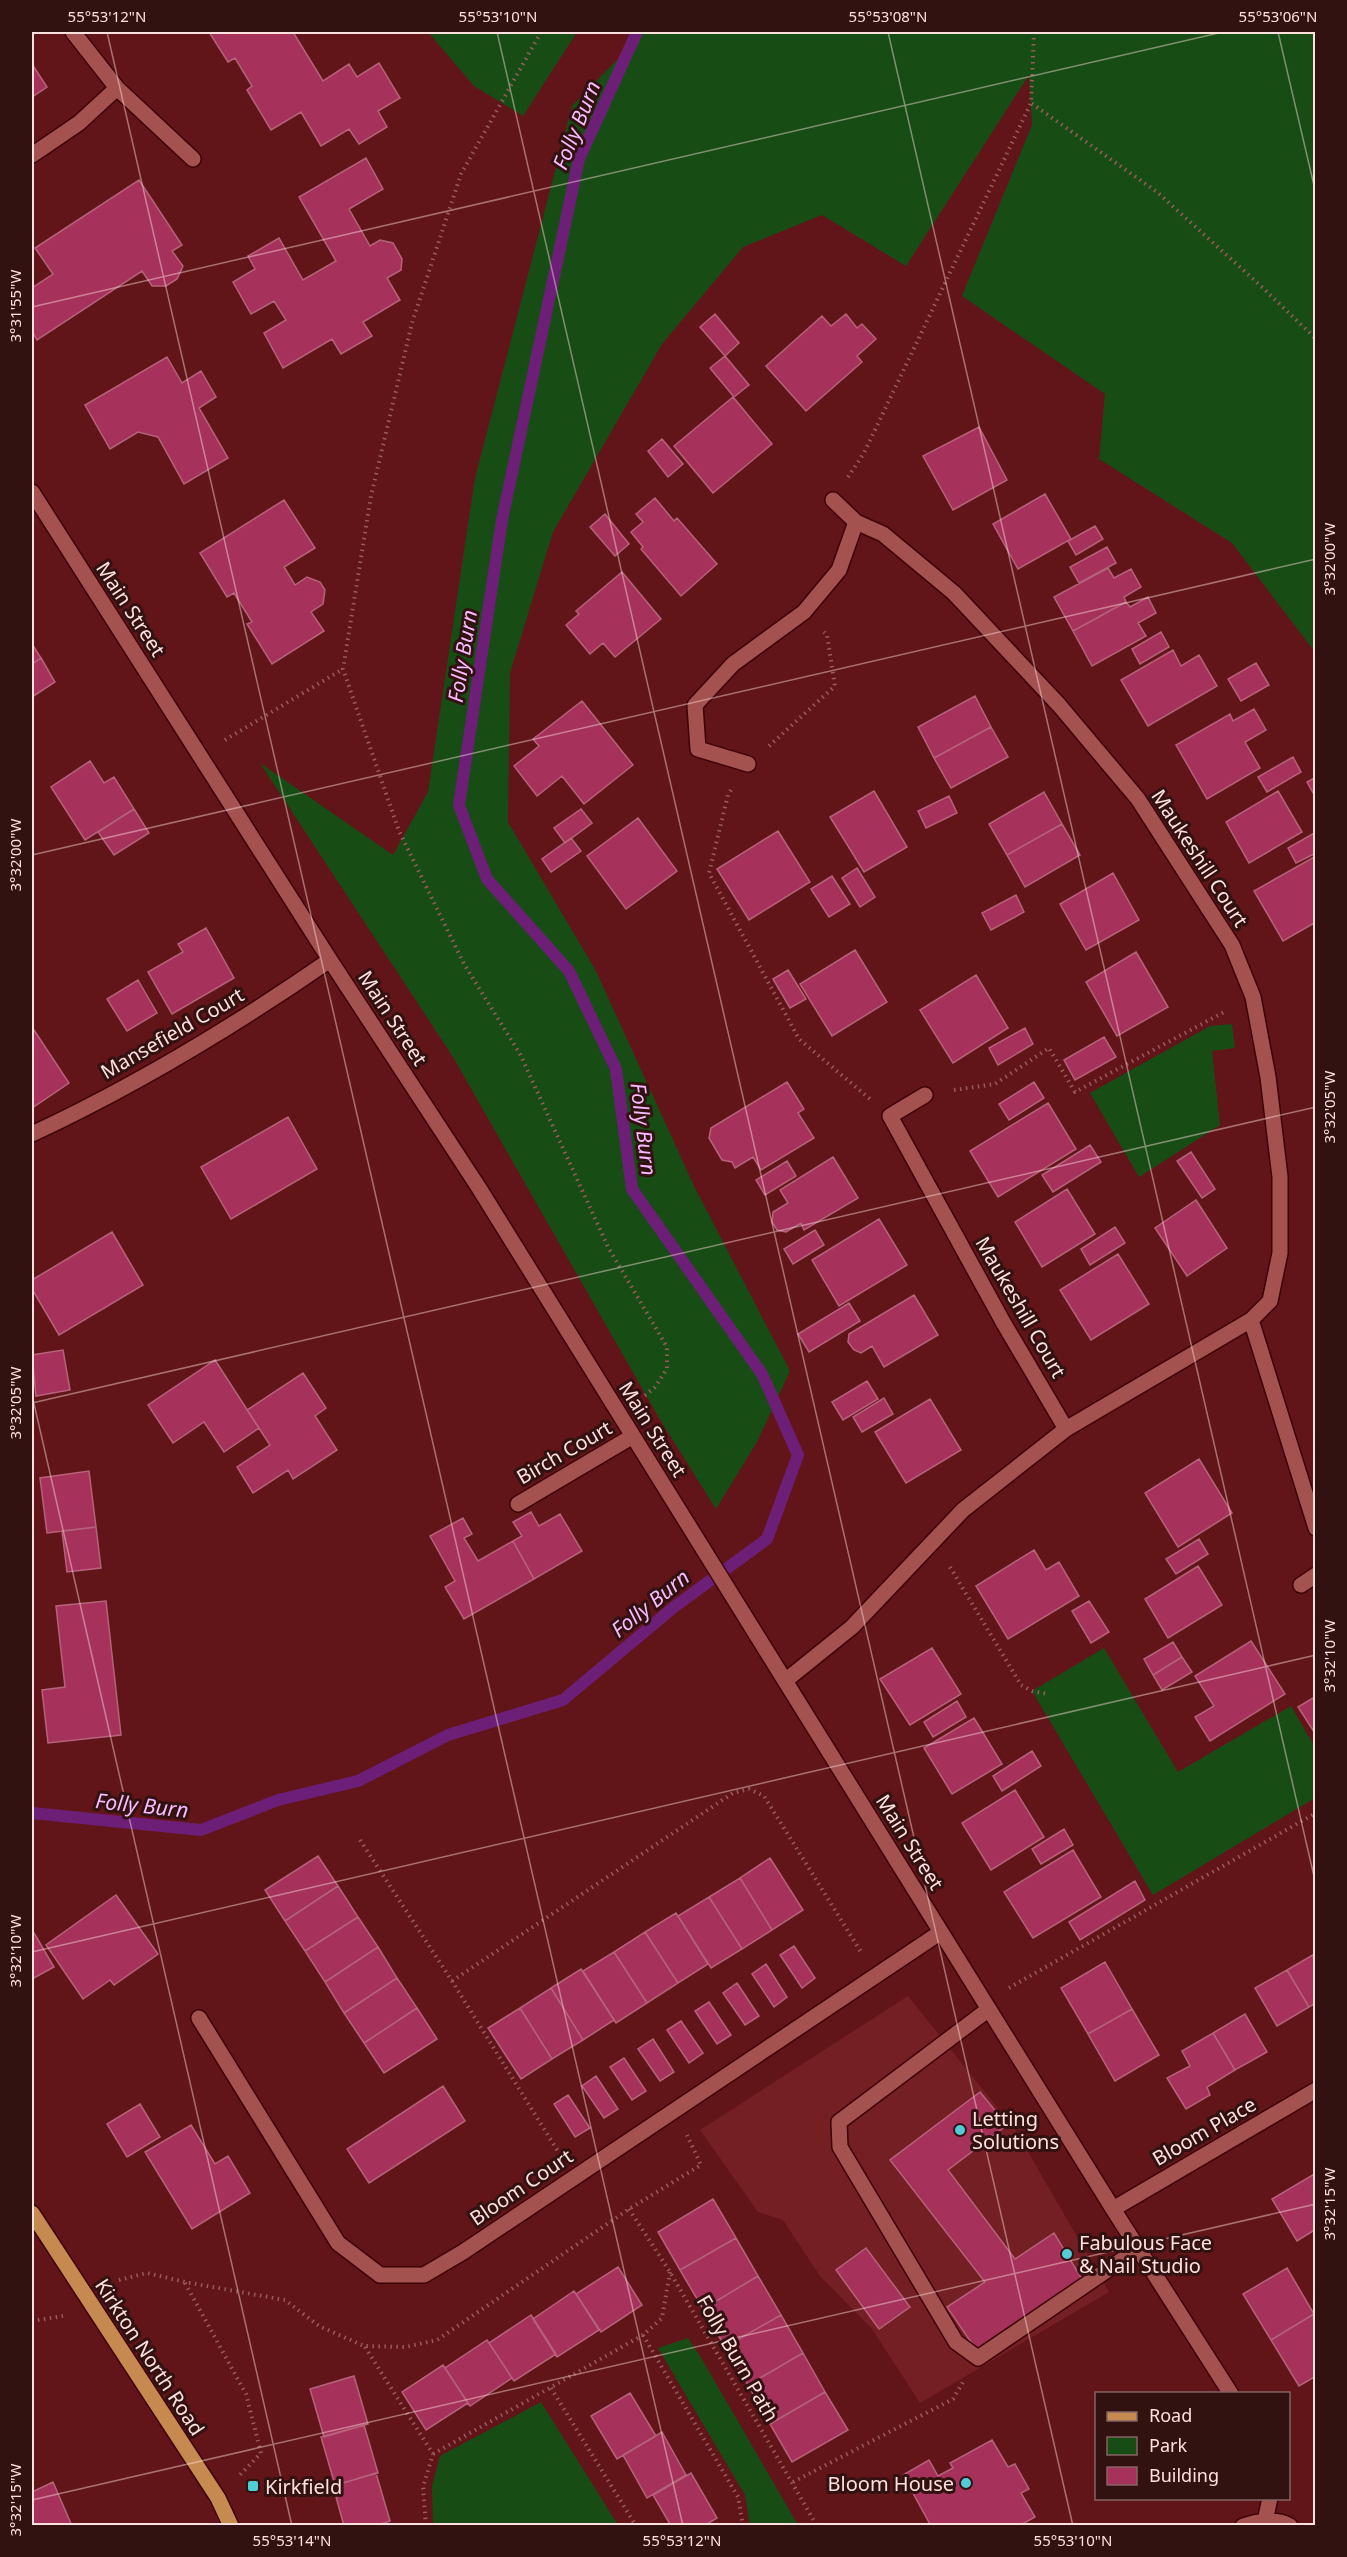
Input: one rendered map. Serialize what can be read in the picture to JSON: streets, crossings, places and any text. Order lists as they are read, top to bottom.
{
  "streets": {
    "main road": ["Kirkton North Road"],
    "street": [
      "Main Street",
      "Maukeshill Court",
      "Mansefield Court",
      "Birch Court",
      "Bloom Place",
      "Bloom Court"
    ],
    "path": ["Folly Burn Path"]
  },
  "crossings": [
    ["Main Street", "Maukeshill Court"],
    ["Main Street", "Mansefield Court"],
    ["Main Street", "Birch Court"],
    ["Main Street", "Bloom Place"],
    ["Main Street", "Bloom Court"],
    ["Bloom Court", "Folly Burn Path"]
  ],
  "water": ["Folly Burn"],
  "places": {
    "other": ["Letting Solutions", "Fabulous Face & Nail Studio", "Bloom House"],
    "transit": ["Kirkfield"]
  },
  "legend": ["Road", "Park", "Building"],
  "coordinates": [
    "55°53'12\"N",
    "55°53'10\"N",
    "55°53'08\"N",
    "55°53'06\"N",
    "3°31'55\"W",
    "3°32'00\"W",
    "3°32'05\"W",
    "3°32'10\"W",
    "3°32'15\"W",
    "55°53'14\"N"
  ]
}
